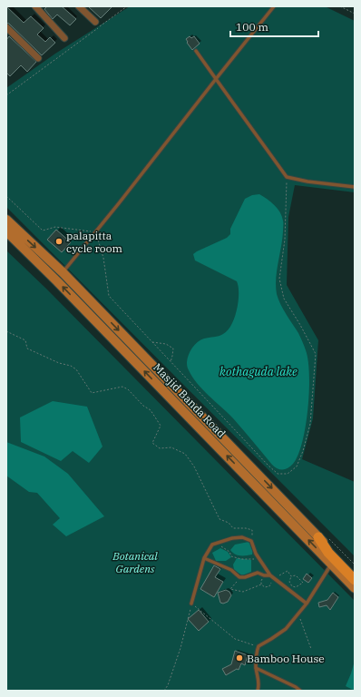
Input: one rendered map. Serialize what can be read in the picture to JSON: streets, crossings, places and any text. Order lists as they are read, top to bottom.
{
  "streets": {
    "main road": ["Masjid Banda Road"]
  },
  "water": ["kothaguda lake"],
  "parks": ["Botanical Gardens"],
  "places": ["palapitta cycle room", "Bamboo House"],
  "scale_bar": "100 m"
}
